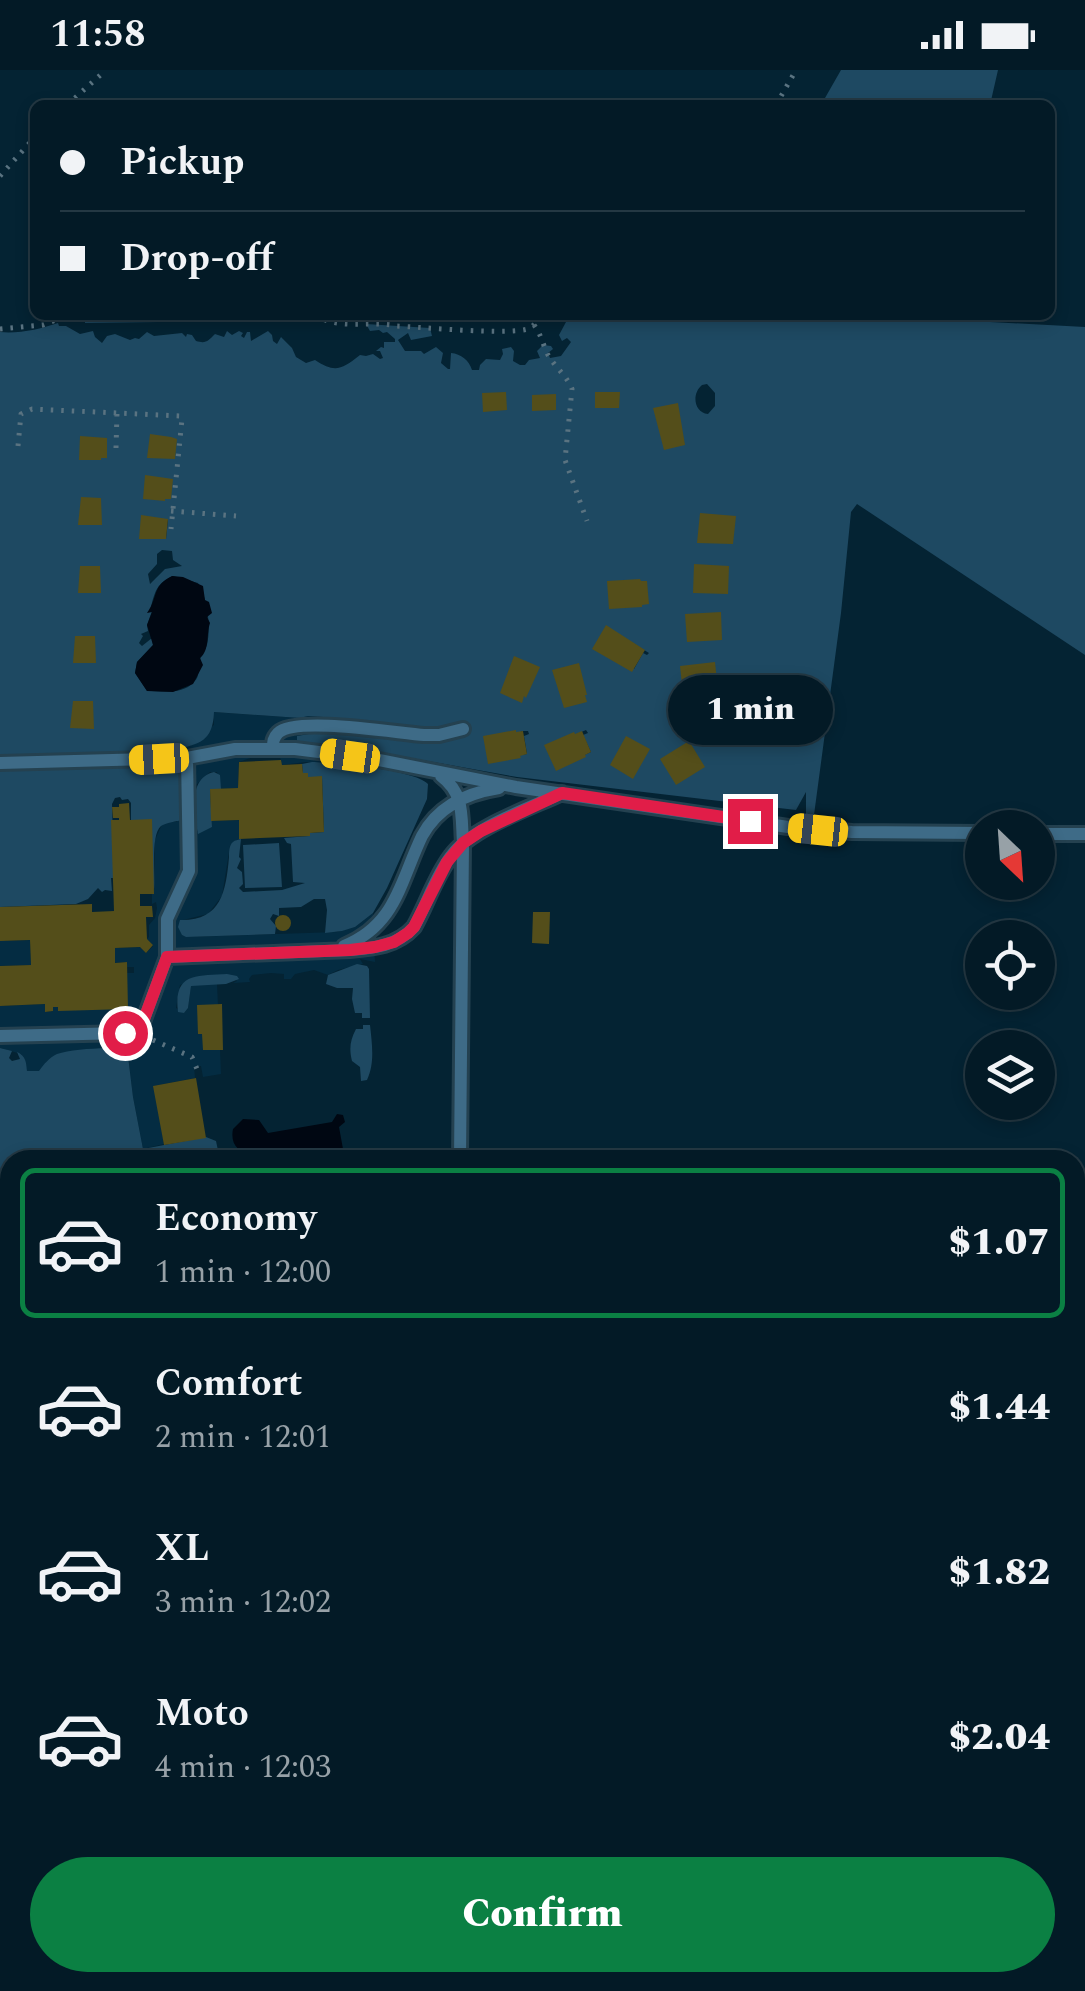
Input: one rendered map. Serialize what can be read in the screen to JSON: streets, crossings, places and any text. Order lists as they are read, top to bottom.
{
  "north": "bottom right",
  "page": {
    "status": "11:58",
    "banner": ["Pickup", "Drop-off"],
    "bubble": "1 min",
    "list": [
      {
        "name": "Economy",
        "note": "1 min · 12:00",
        "value": "$1.07"
      },
      {
        "name": "Comfort",
        "note": "2 min · 12:01",
        "value": "$1.44"
      },
      {
        "name": "XL",
        "note": "3 min · 12:02",
        "value": "$1.82"
      },
      {
        "name": "Moto",
        "note": "4 min · 12:03",
        "value": "$2.04"
      }
    ],
    "buttons": "Confirm"
  }
}
